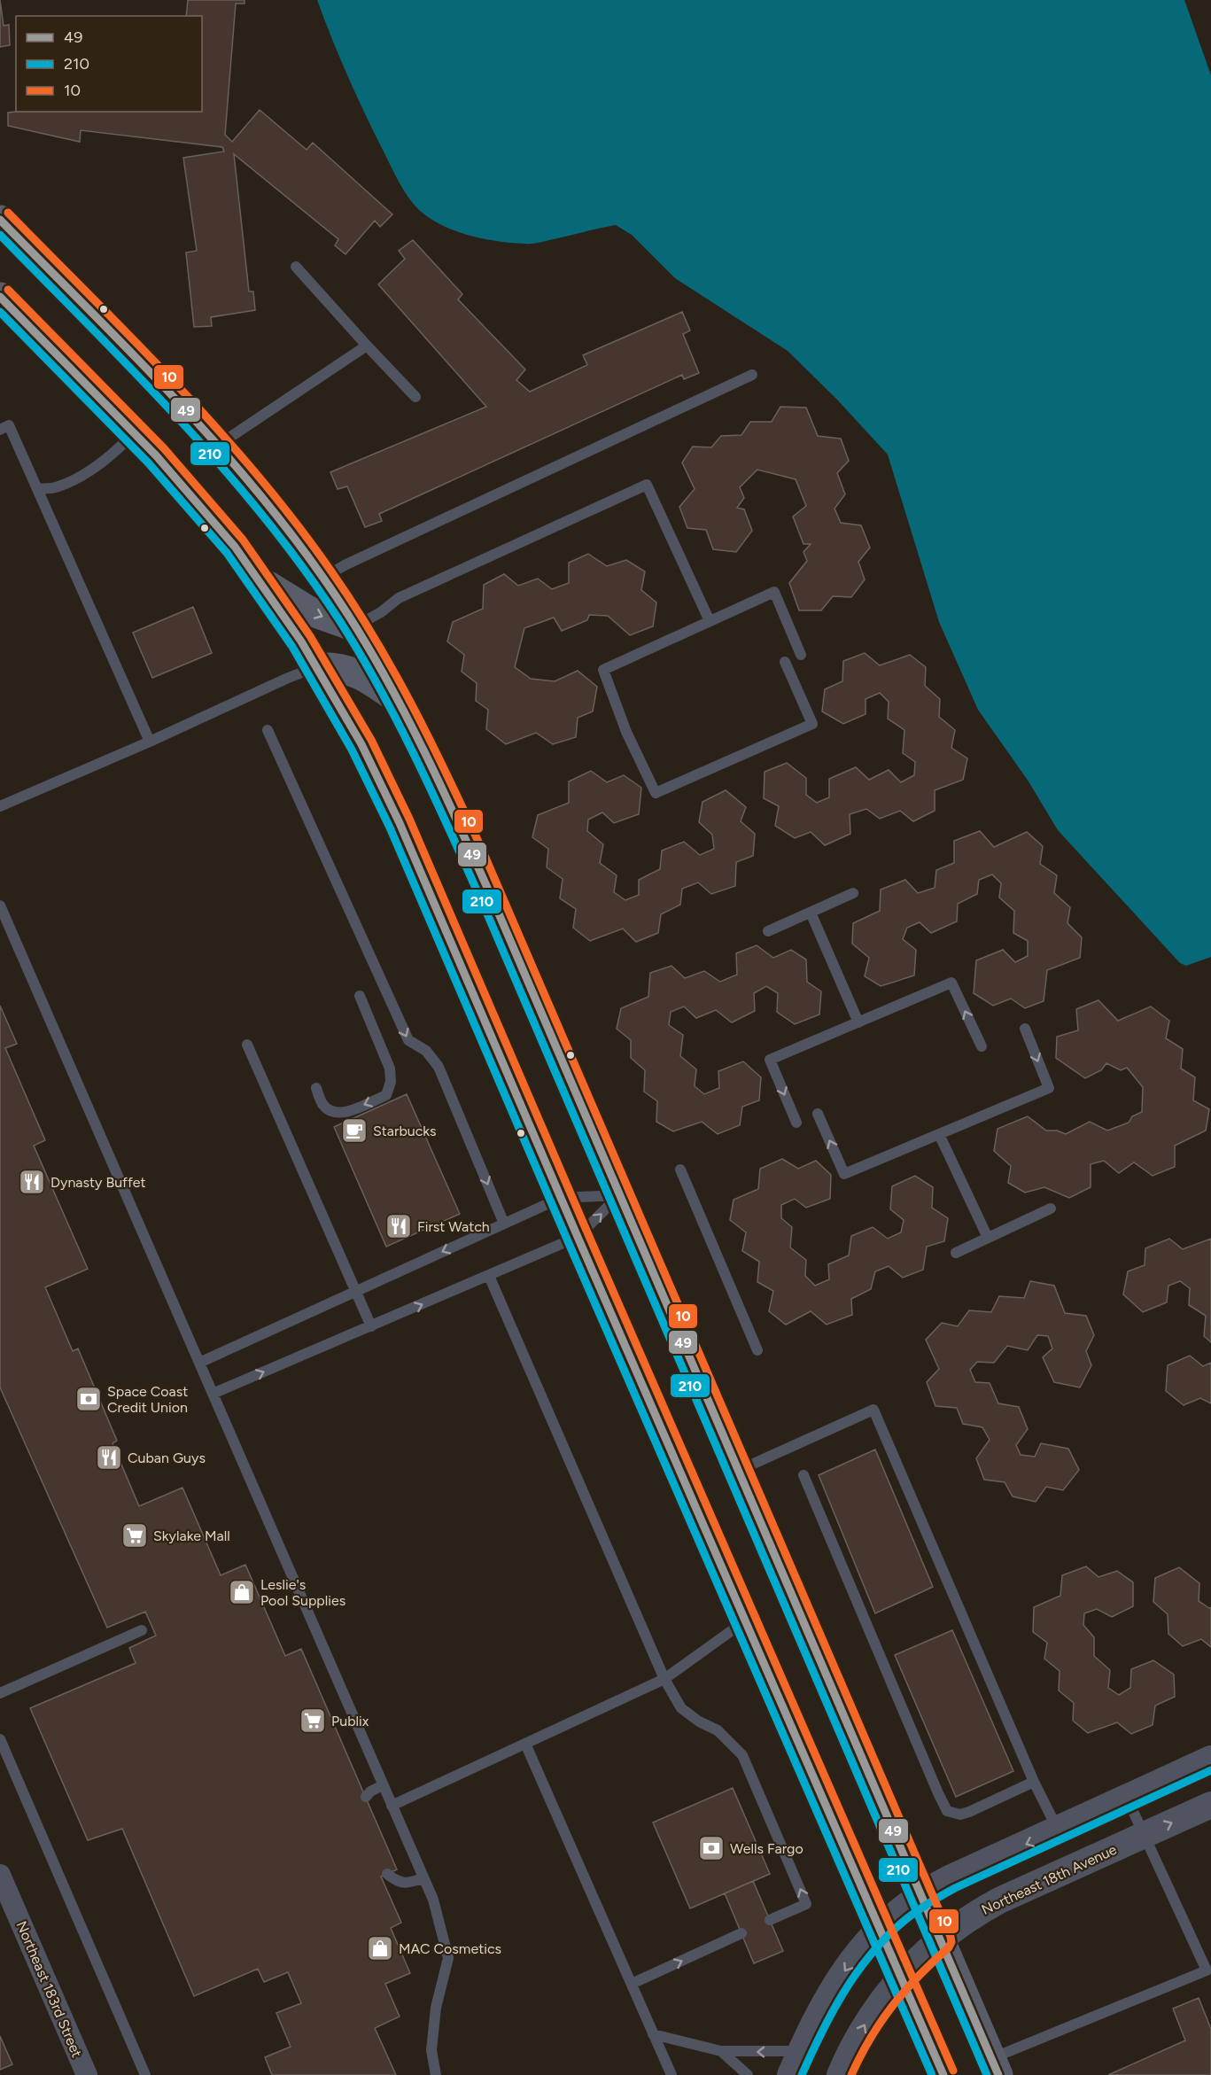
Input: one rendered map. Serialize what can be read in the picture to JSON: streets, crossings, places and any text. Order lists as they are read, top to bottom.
{
  "streets": {
    "street": ["Northeast 18th Avenue", "Northeast 183rd Street"]
  },
  "places": {
    "cafe": ["Starbucks"],
    "restaurant": ["Dynasty Buffet", "First Watch", "Cuban Guys"],
    "bank": ["Space Coast Credit Union", "Wells Fargo"],
    "supermarket": ["Skylake Mall", "Publix"],
    "shop": ["Leslie's Pool Supplies", "MAC Cosmetics"]
  },
  "lines": ["transit line 10", "transit line 49", "transit line 210"],
  "legend": ["49", "210", "10"]
}
